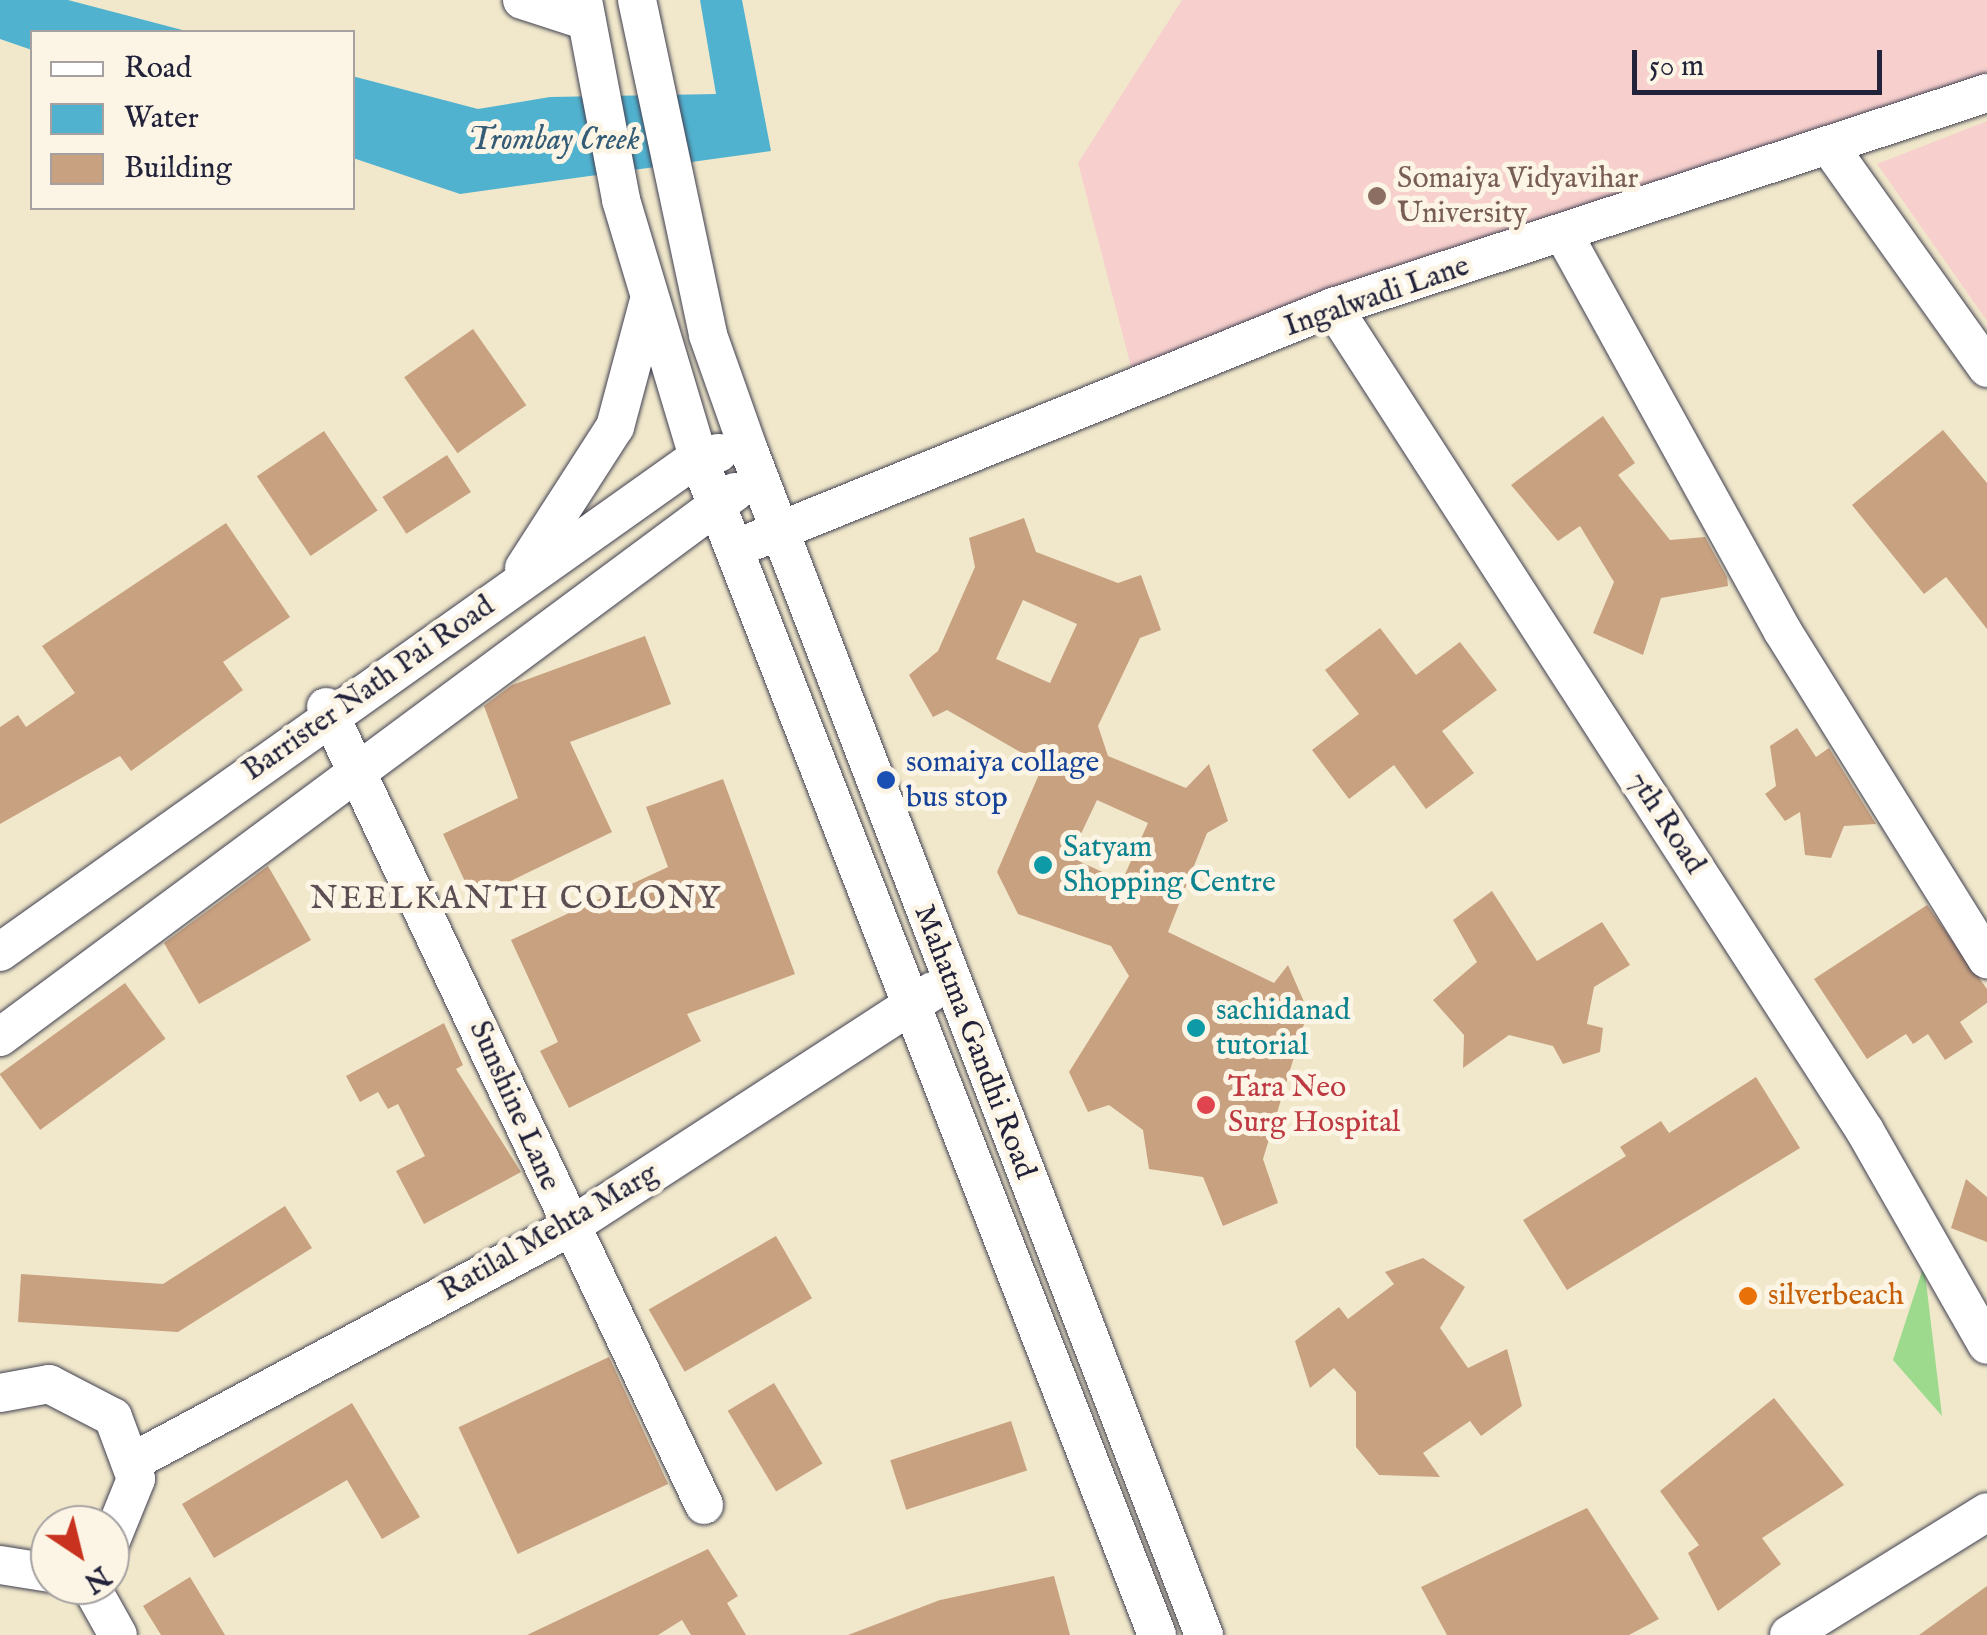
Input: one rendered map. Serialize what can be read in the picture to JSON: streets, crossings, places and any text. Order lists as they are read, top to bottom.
{
  "streets": {
    "street": [
      "Ingalwadi Lane",
      "Barrister Nath Pai Road",
      "7th Road",
      "Mahatma Gandhi Road",
      "Sunshine Lane",
      "Ratilal Mehta Marg"
    ]
  },
  "crossings": [
    ["Ingalwadi Lane", "7th Road"],
    ["Ingalwadi Lane", "Mahatma Gandhi Road"],
    ["Barrister Nath Pai Road", "Mahatma Gandhi Road"],
    ["Barrister Nath Pai Road", "Sunshine Lane"],
    ["Mahatma Gandhi Road", "Ratilal Mehta Marg"],
    ["Sunshine Lane", "Ratilal Mehta Marg"]
  ],
  "districts": ["NEELKANTH COLONY"],
  "water": ["Trombay Creek"],
  "places": [
    "Somaiya Vidyavihar University",
    "somaiya collage bus stop",
    "Satyam Shopping Centre",
    "sachidanad tutorial",
    "Tara Neo Surg Hospital",
    "silverbeach"
  ],
  "legend": ["Road", "Water", "Building"],
  "scale_bar": "50 m",
  "north": "bottom right"
}
